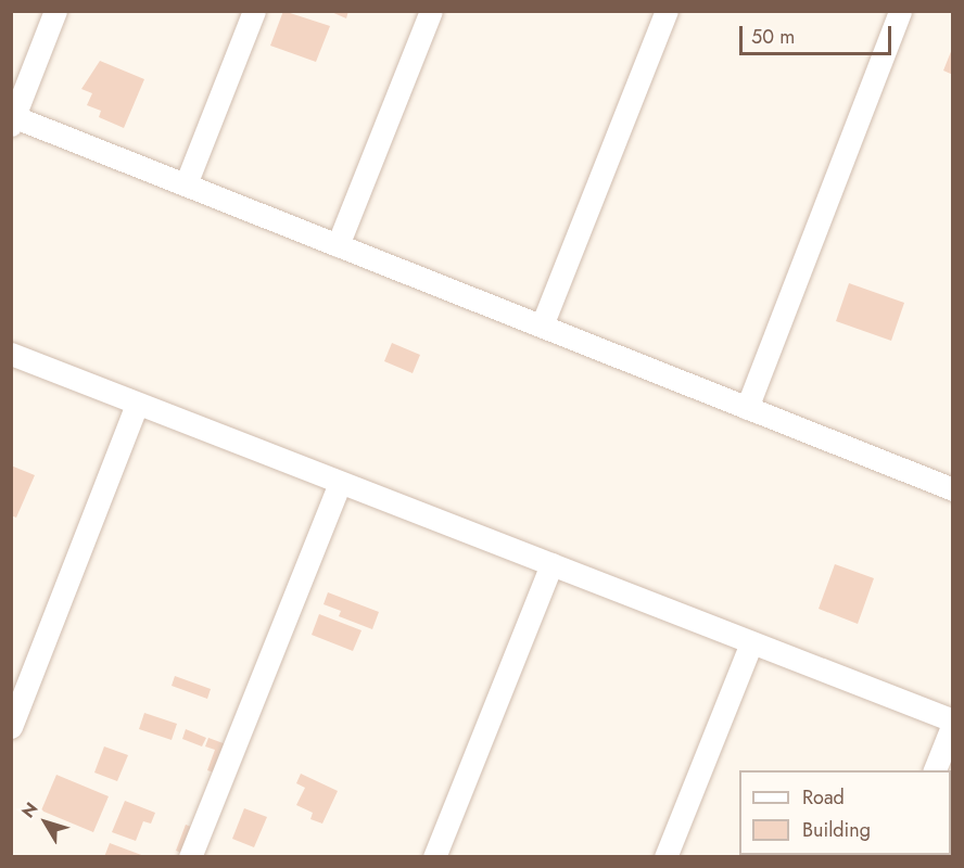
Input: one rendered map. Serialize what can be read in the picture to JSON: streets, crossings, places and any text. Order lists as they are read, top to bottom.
{
  "legend": ["Road", "Building"],
  "scale_bar": "50 m",
  "north": "top left"
}
